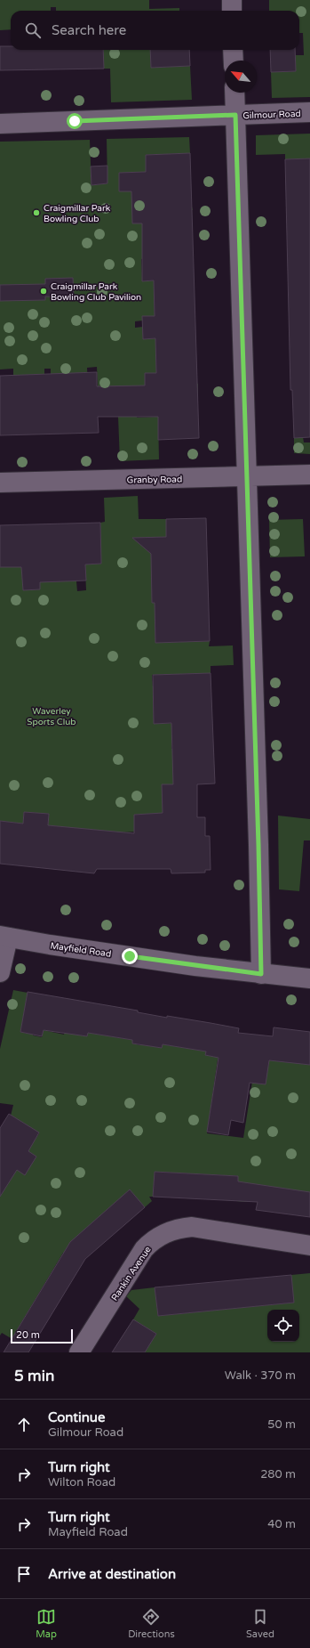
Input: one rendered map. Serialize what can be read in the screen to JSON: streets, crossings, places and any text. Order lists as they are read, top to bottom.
{
  "streets": {
    "street": [
      "Gilmour Road",
      "Granby Road",
      "Mayfield Road",
      "Rankin Avenue"
    ]
  },
  "parks": ["Waverley Sports Club"],
  "places": ["Craigmillar Park Bowling Club", "Craigmillar Park Bowling Club Pavilion"],
  "scale_bar": "20 m",
  "north": "top left",
  "page": {
    "search": "Search here",
    "scale": "20 m",
    "heading": ["5 min", "Walk · 370 m"],
    "list": [
      ["Continue", "Gilmour Road", "50 m"],
      ["Turn right", "Wilton Road", "280 m"],
      ["Turn right", "Mayfield Road", "40 m"],
      "Arrive at destination"
    ],
    "nav": ["Map", "Directions", "Saved"]
  }
}
